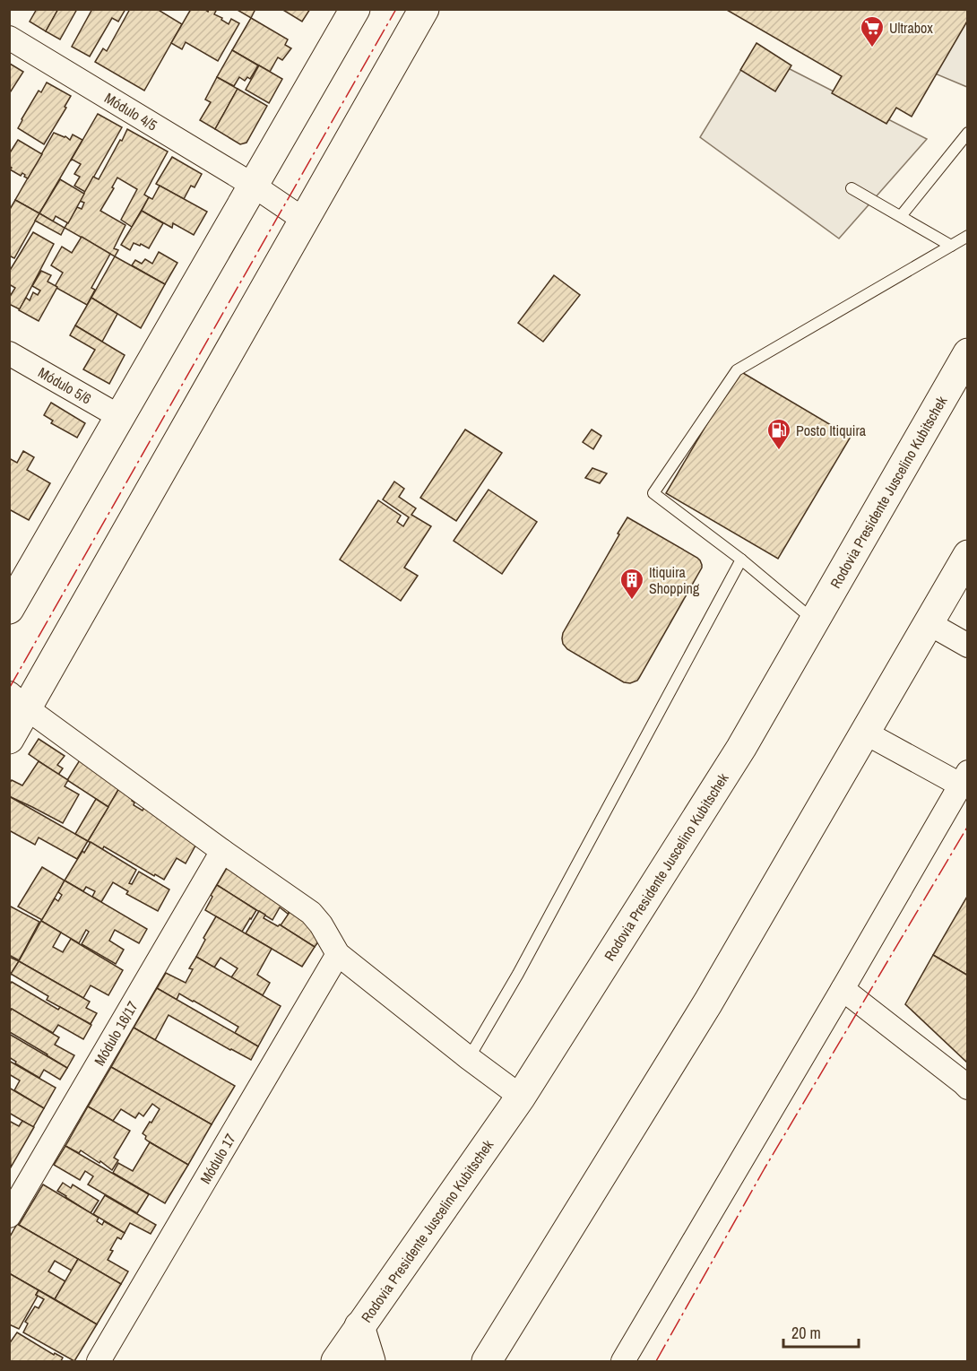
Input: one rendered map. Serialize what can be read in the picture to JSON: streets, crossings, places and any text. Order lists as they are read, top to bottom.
{
  "streets": {
    "main road": ["Rodovia Presidente Juscelino Kubitschek"],
    "street": [
      "Módulo 4/5",
      "Módulo 5/6",
      "Módulo 16/17",
      "Módulo 17"
    ]
  },
  "places": {
    "supermarket": ["Ultrabox"],
    "fuel station": ["Posto Itiquira"],
    "building": ["Itiquira Shopping"]
  },
  "scale_bar": "20 m"
}
